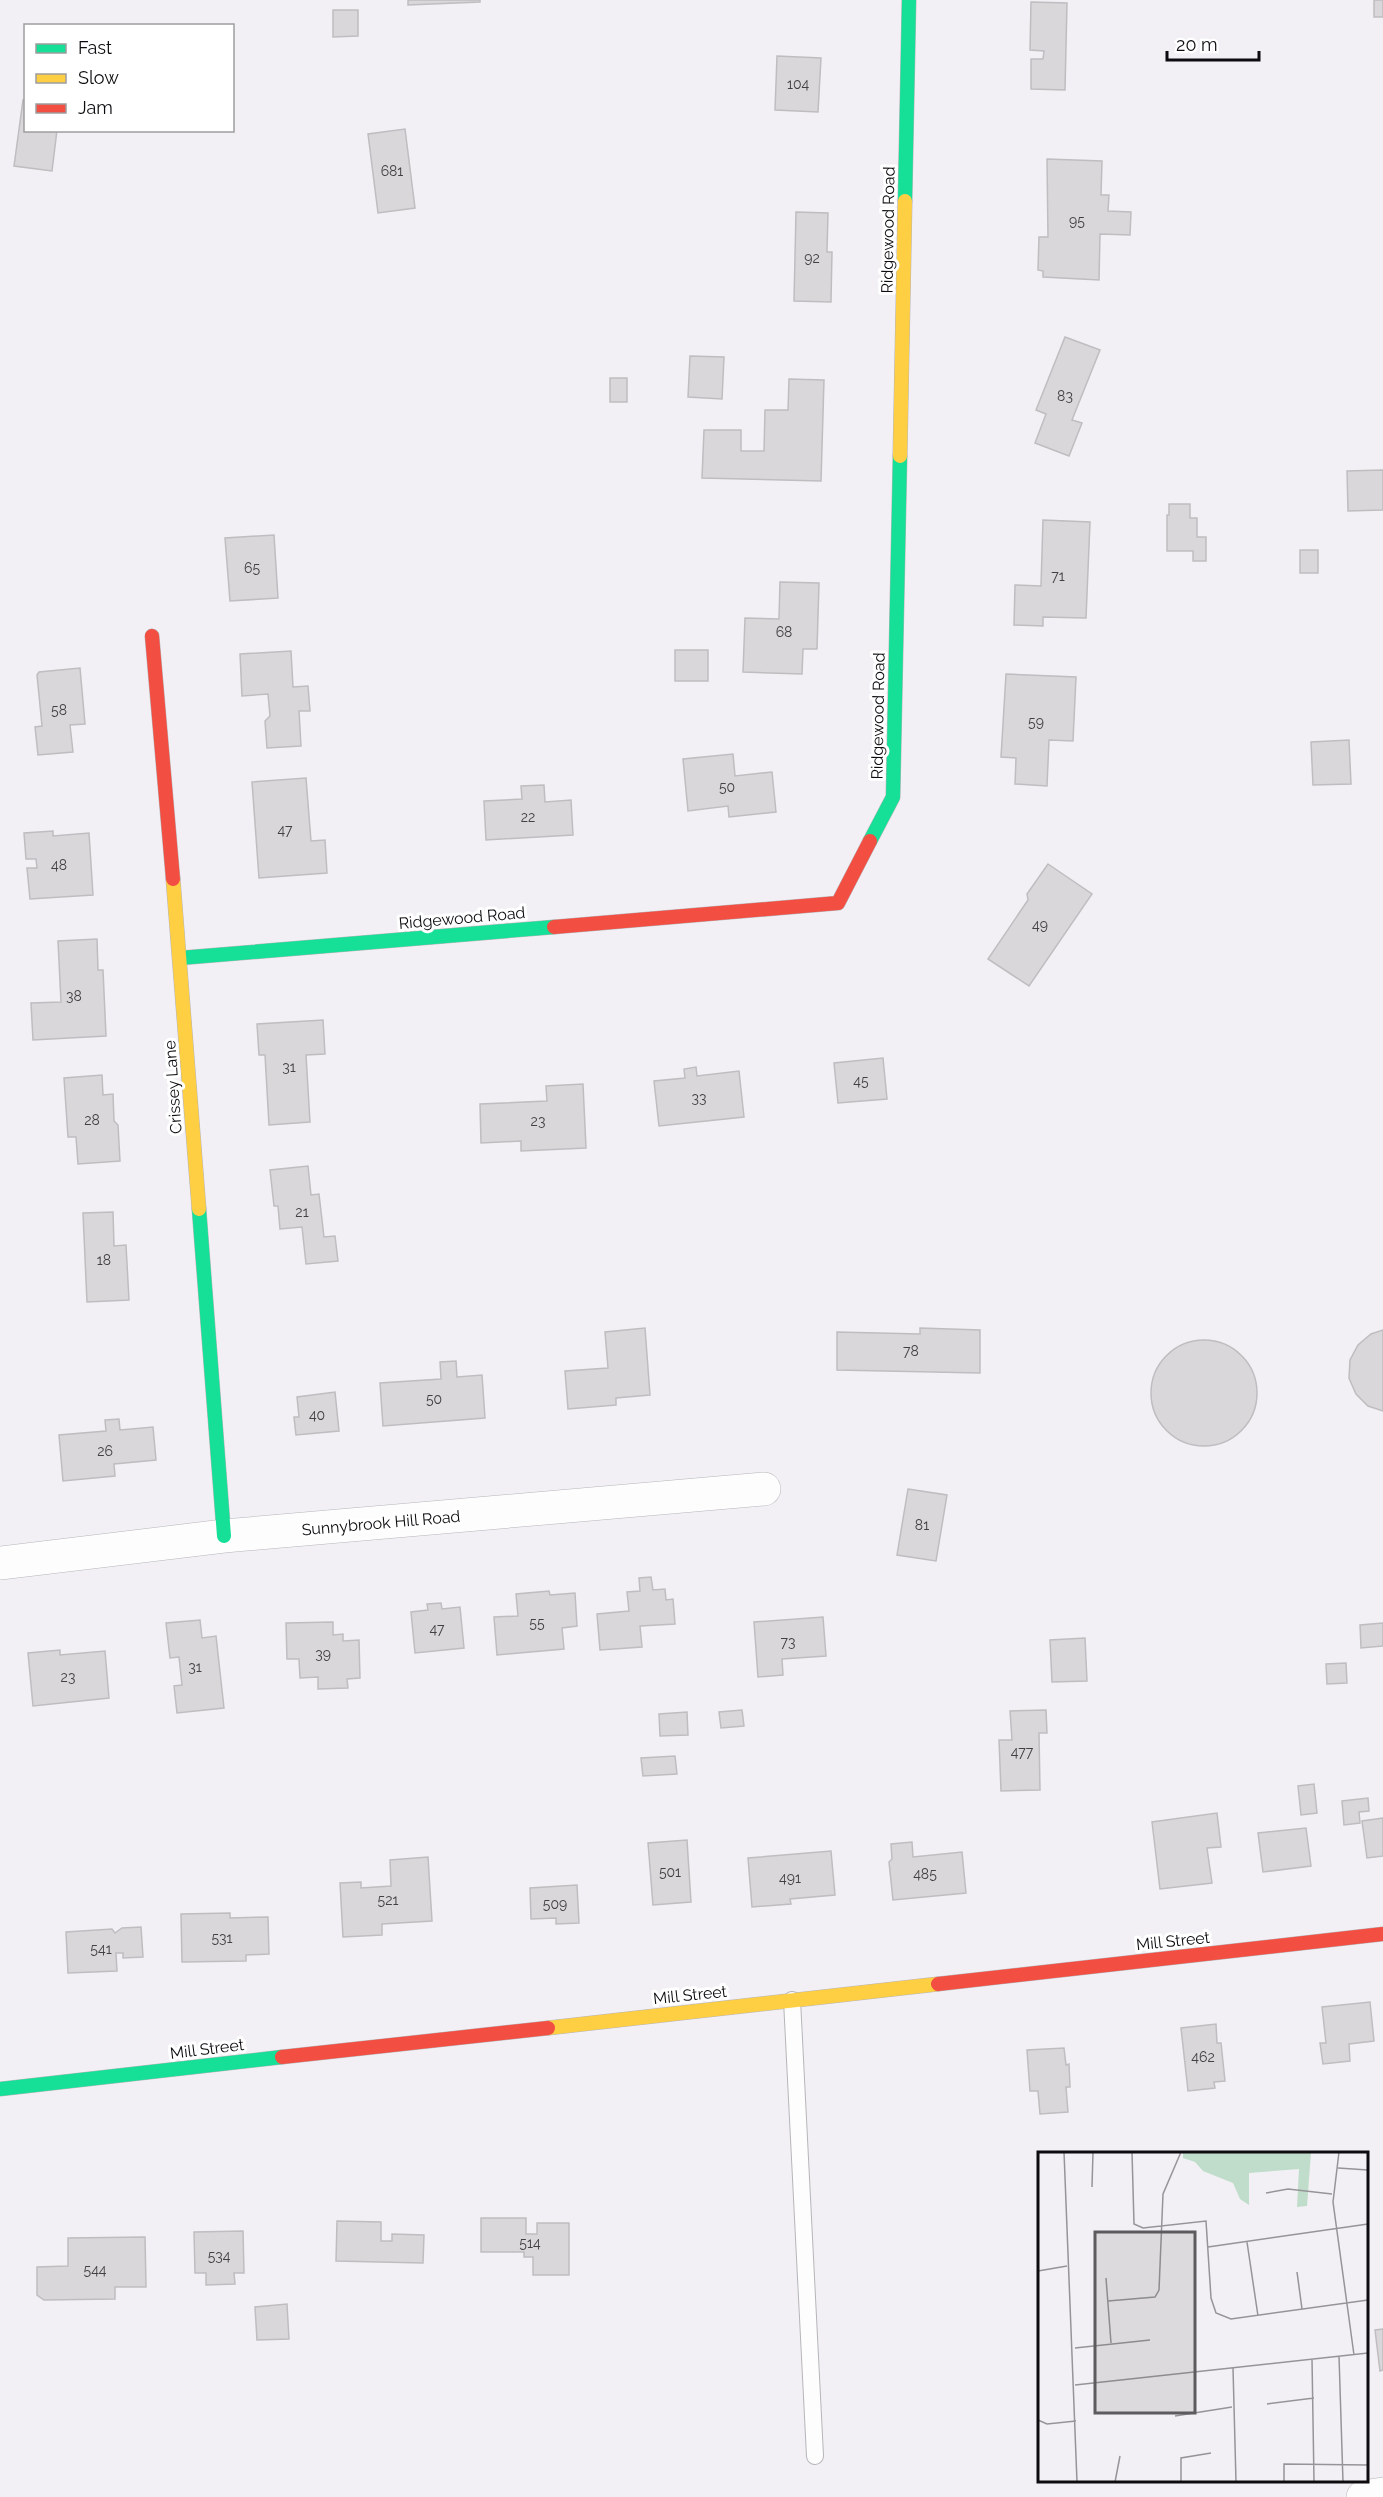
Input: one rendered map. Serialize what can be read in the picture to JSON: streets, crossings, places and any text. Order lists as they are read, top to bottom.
{
  "streets": {
    "street": [
      "Ridgewood Road",
      "Crissey Lane",
      "Sunnybrook Hill Road",
      "Mill Street"
    ]
  },
  "crossings": [
    ["Ridgewood Road", "Crissey Lane"],
    ["Crissey Lane", "Sunnybrook Hill Road"]
  ],
  "house_numbers": [
    "104",
    "681",
    "95",
    "92",
    "83",
    "65",
    "71",
    "68",
    "58",
    "59",
    "50",
    "22",
    "47",
    "48",
    "49",
    "38",
    "31",
    "45",
    "33",
    "28",
    "23",
    "21",
    "18",
    "78",
    "50",
    "40",
    "26",
    "81",
    "55",
    "47",
    "73",
    "39",
    "31",
    "23",
    "477",
    "501",
    "485",
    "491",
    "521",
    "509",
    "531",
    "541",
    "462",
    "514",
    "534",
    "544"
  ],
  "legend": ["Fast", "Slow", "Jam"],
  "scale_bar": "20 m"
}
